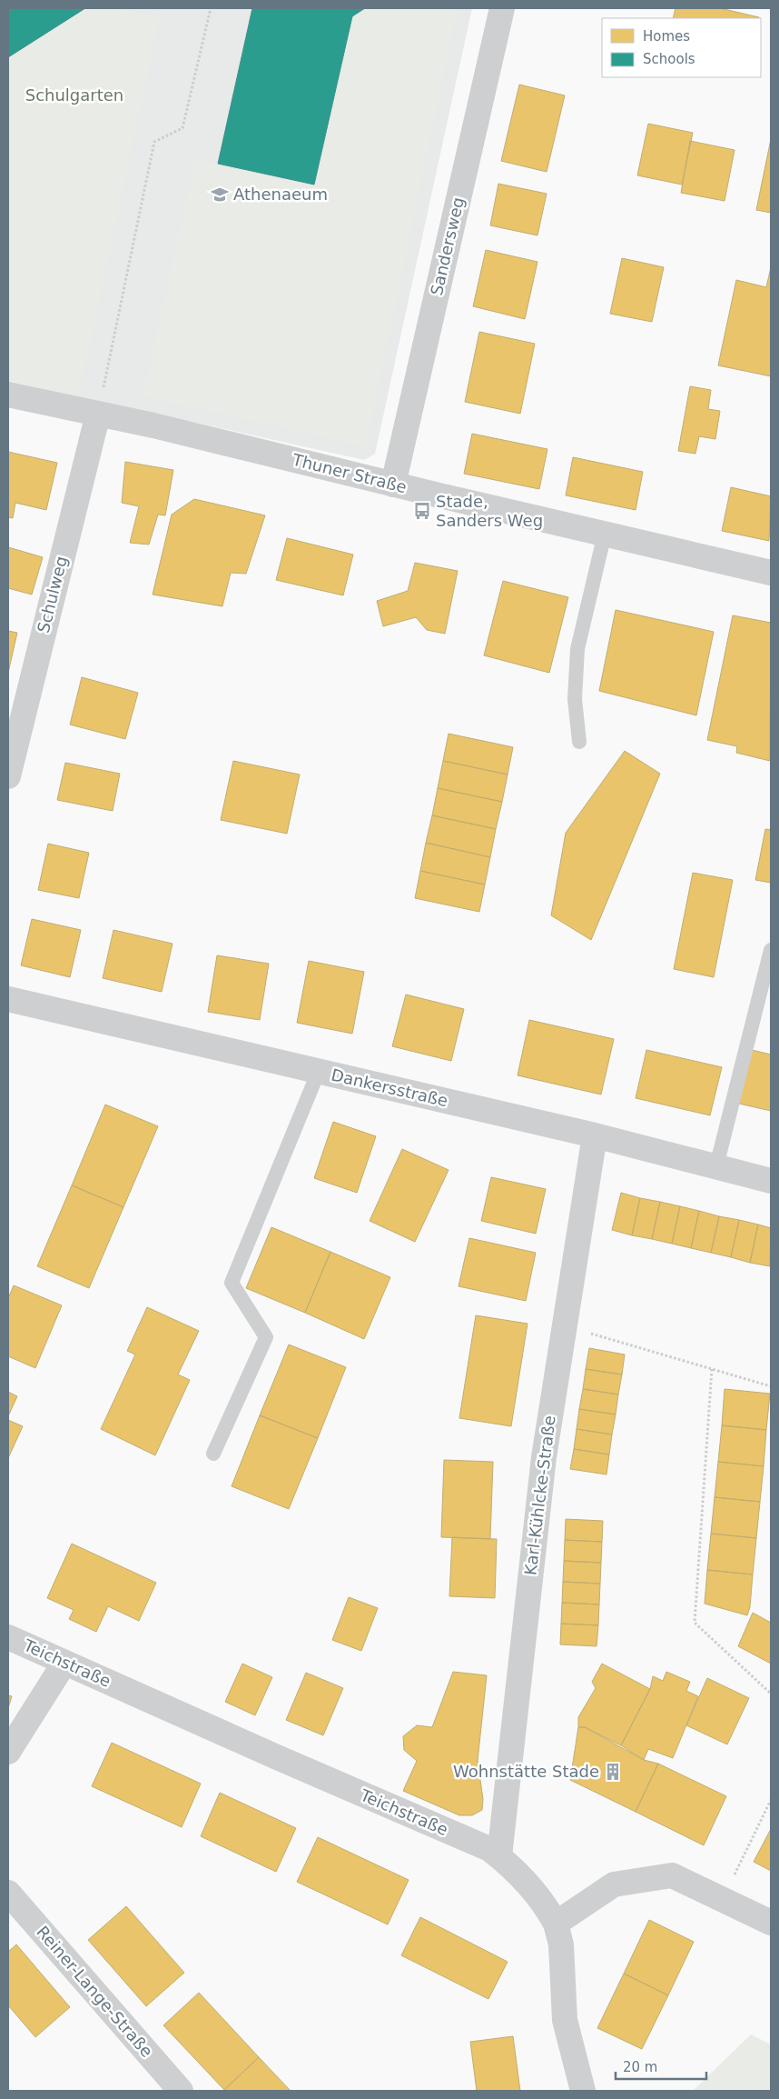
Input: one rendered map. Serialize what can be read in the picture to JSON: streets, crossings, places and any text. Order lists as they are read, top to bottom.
{
  "streets": {
    "street": [
      "Sandersweg",
      "Thuner Straße",
      "Schulweg",
      "Dankersstraße",
      "Karl-Kühlcke-Straße",
      "Teichstraße",
      "Reiner-Lange-Straße"
    ]
  },
  "crossings": [
    ["Sandersweg", "Thuner Straße"],
    ["Thuner Straße", "Schulweg"],
    ["Dankersstraße", "Karl-Kühlcke-Straße"],
    ["Karl-Kühlcke-Straße", "Teichstraße"]
  ],
  "parks": ["Schulgarten"],
  "places": {
    "school or university": ["Athenaeum"],
    "bus stop": ["Stade, Sanders Weg"],
    "building": ["Wohnstätte Stade"]
  },
  "legend": ["Homes", "Schools"],
  "scale_bar": "20 m"
}
